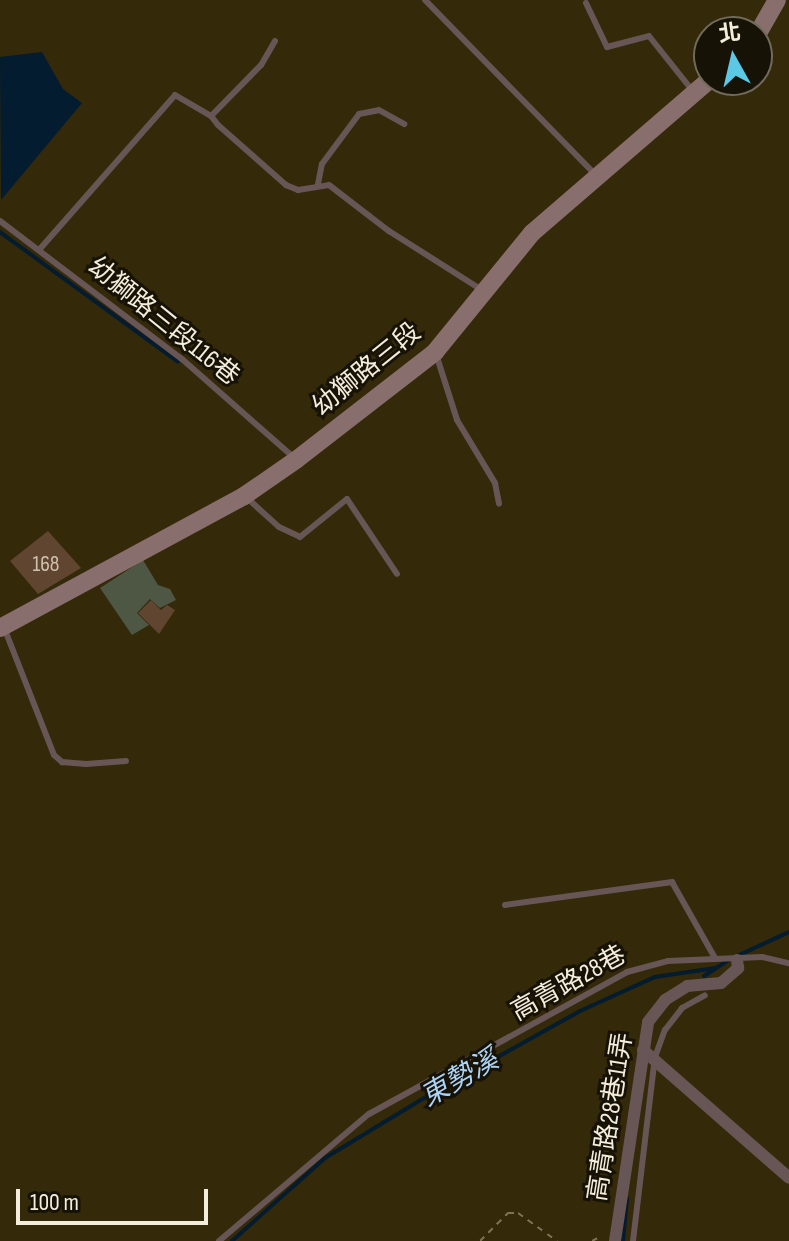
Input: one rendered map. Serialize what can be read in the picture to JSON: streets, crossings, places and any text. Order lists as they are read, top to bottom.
{
  "streets": {
    "street": ["幼獅路三段", "高青路28巷11弄"],
    "lane": ["幼獅路三段116巷", "高青路28巷"]
  },
  "crossings": [
    ["幼獅路三段116巷", "幼獅路三段"],
    ["高青路28巷", "高青路28巷11弄"]
  ],
  "water": ["東勢溪"],
  "house_numbers": ["168"],
  "scale_bar": "100 m",
  "north": "top"
}
